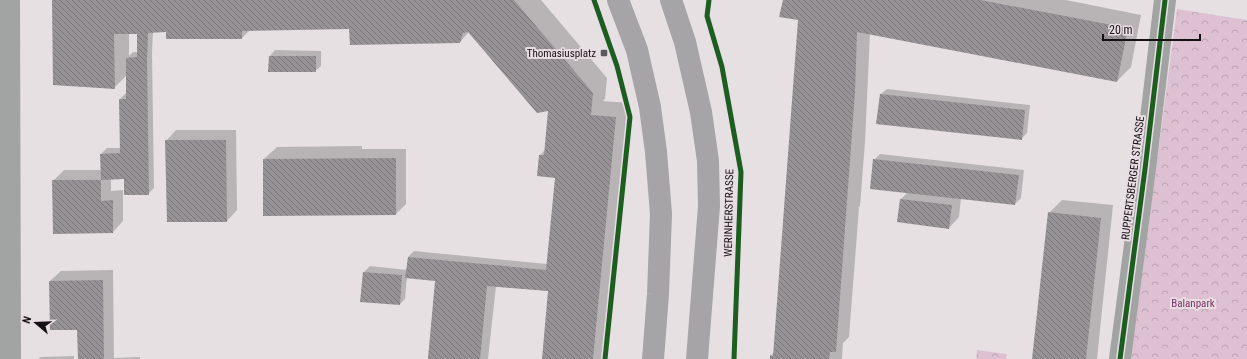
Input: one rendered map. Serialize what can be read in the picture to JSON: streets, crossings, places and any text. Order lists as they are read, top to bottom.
{
  "streets": {
    "main road": ["WERINHERSTRASSE"],
    "street": ["RUPPERTSBERGER STRASSE"]
  },
  "parks": ["Balanpark"],
  "places": {
    "transit": ["Thomasiusplatz"]
  },
  "scale_bar": "20 m",
  "north": "left"
}
